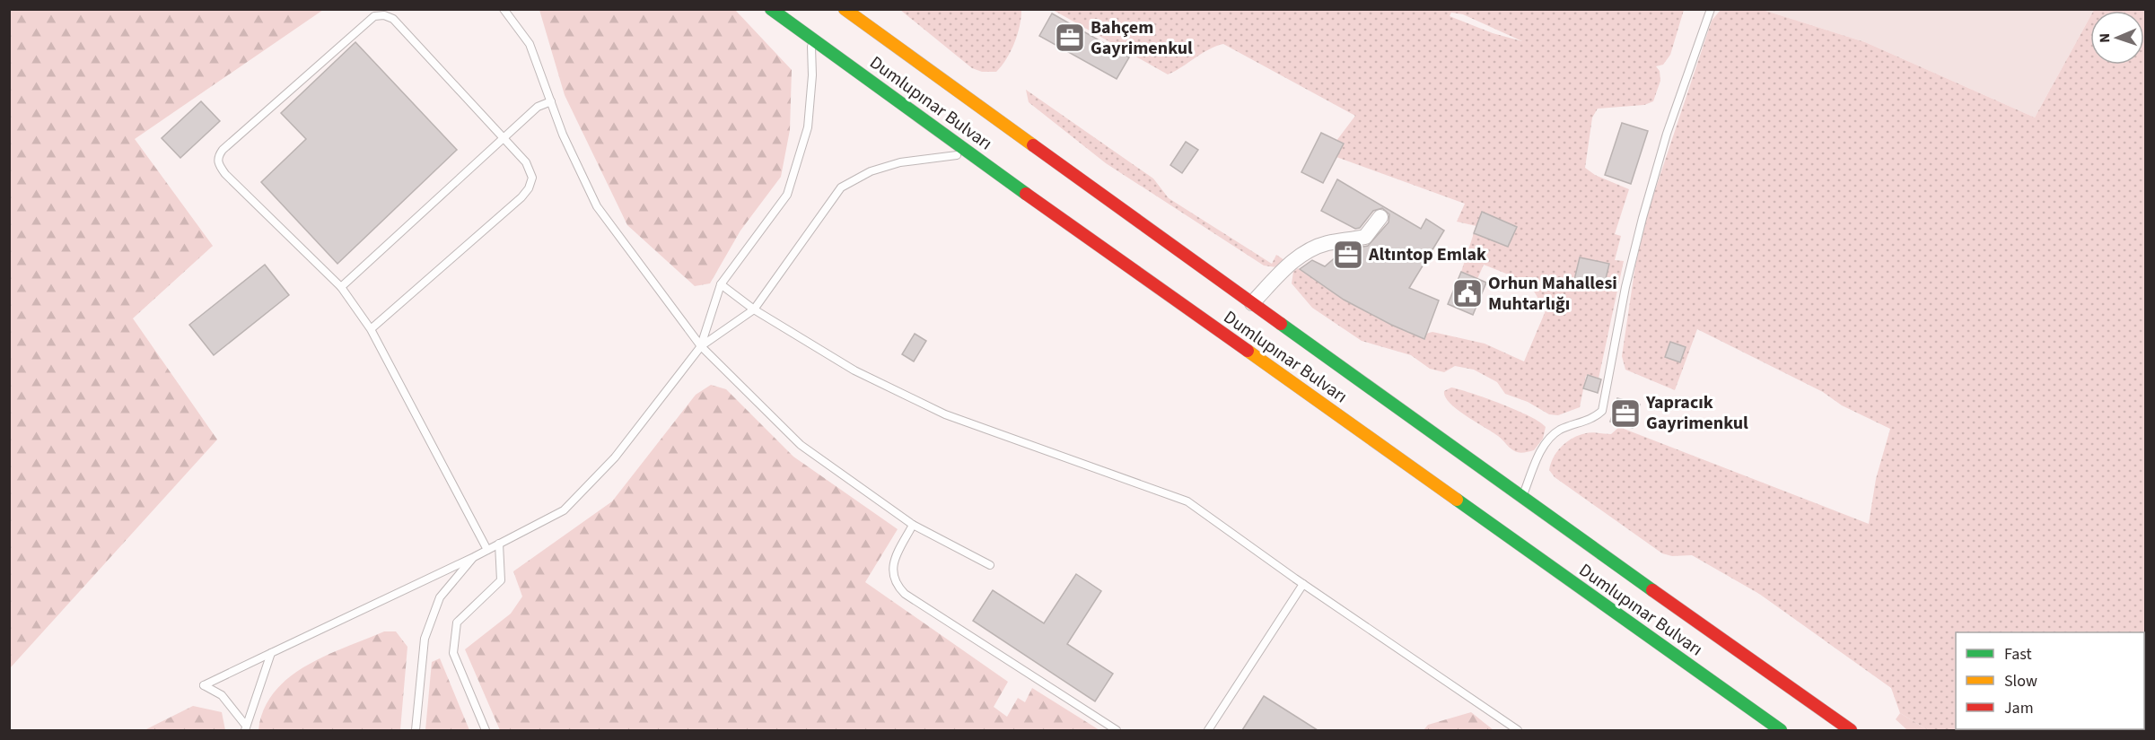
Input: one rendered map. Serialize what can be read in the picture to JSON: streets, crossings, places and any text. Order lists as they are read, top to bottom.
{
  "streets": {
    "highway": ["Dumlupınar Bulvarı"]
  },
  "places": {
    "office": ["Bahçem Gayrimenkul", "Altıntop Emlak", "Yapracık Gayrimenkul"],
    "public building": ["Orhun Mahallesi Muhtarlığı"]
  },
  "legend": ["Fast", "Slow", "Jam"],
  "north": "left"
}
